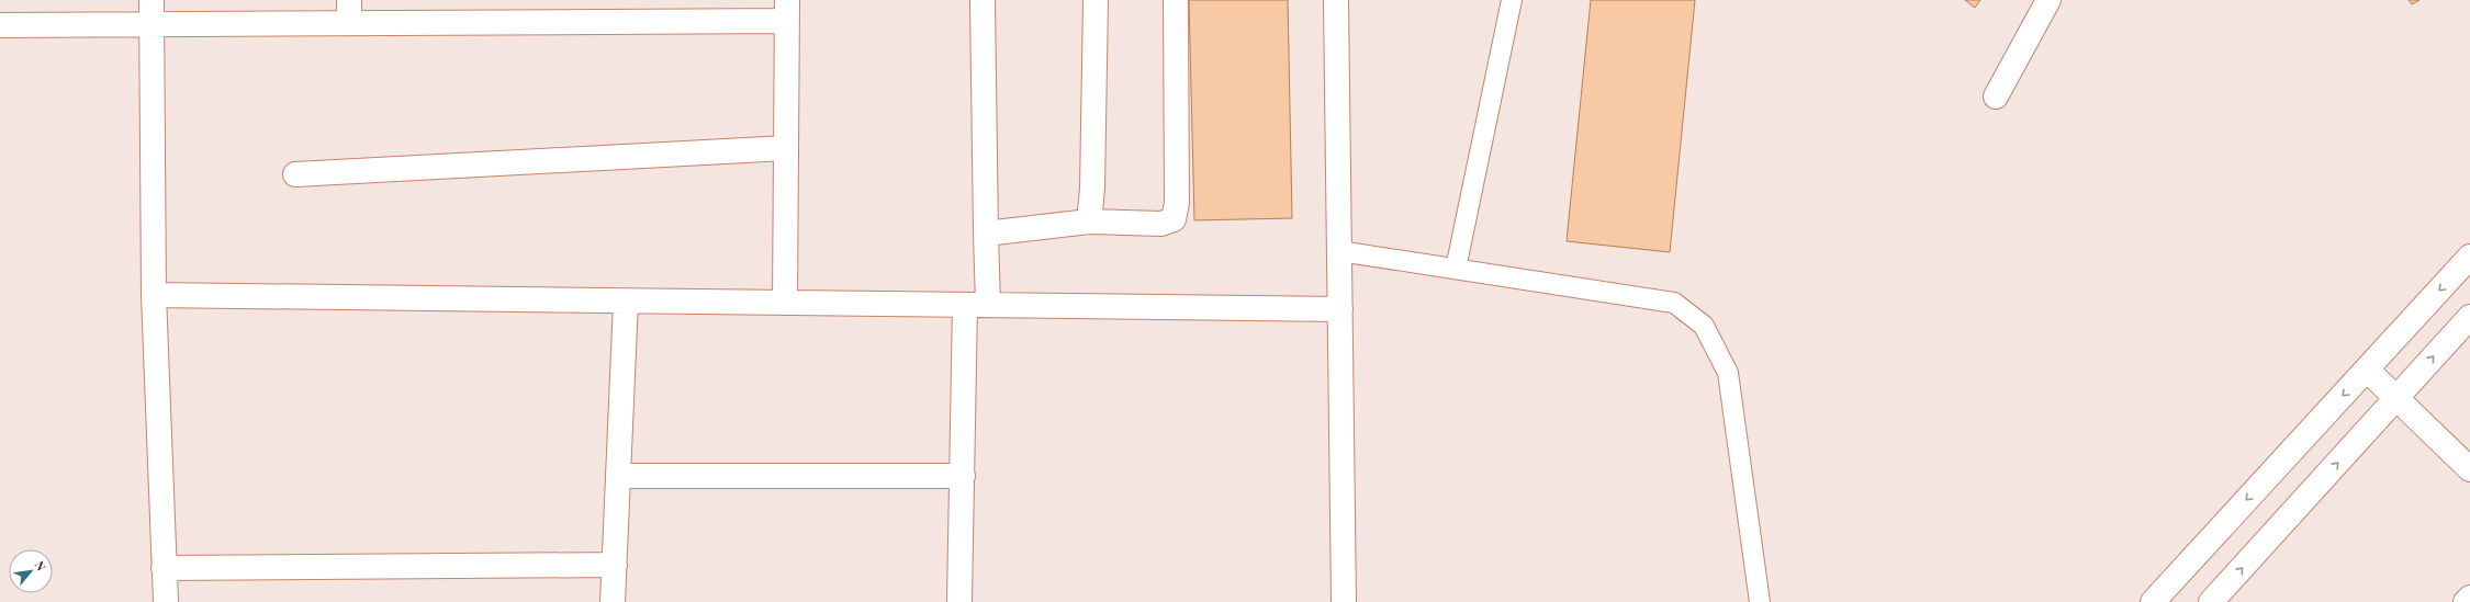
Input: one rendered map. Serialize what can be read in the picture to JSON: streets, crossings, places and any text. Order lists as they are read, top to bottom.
{
  "north": "top right"
}
